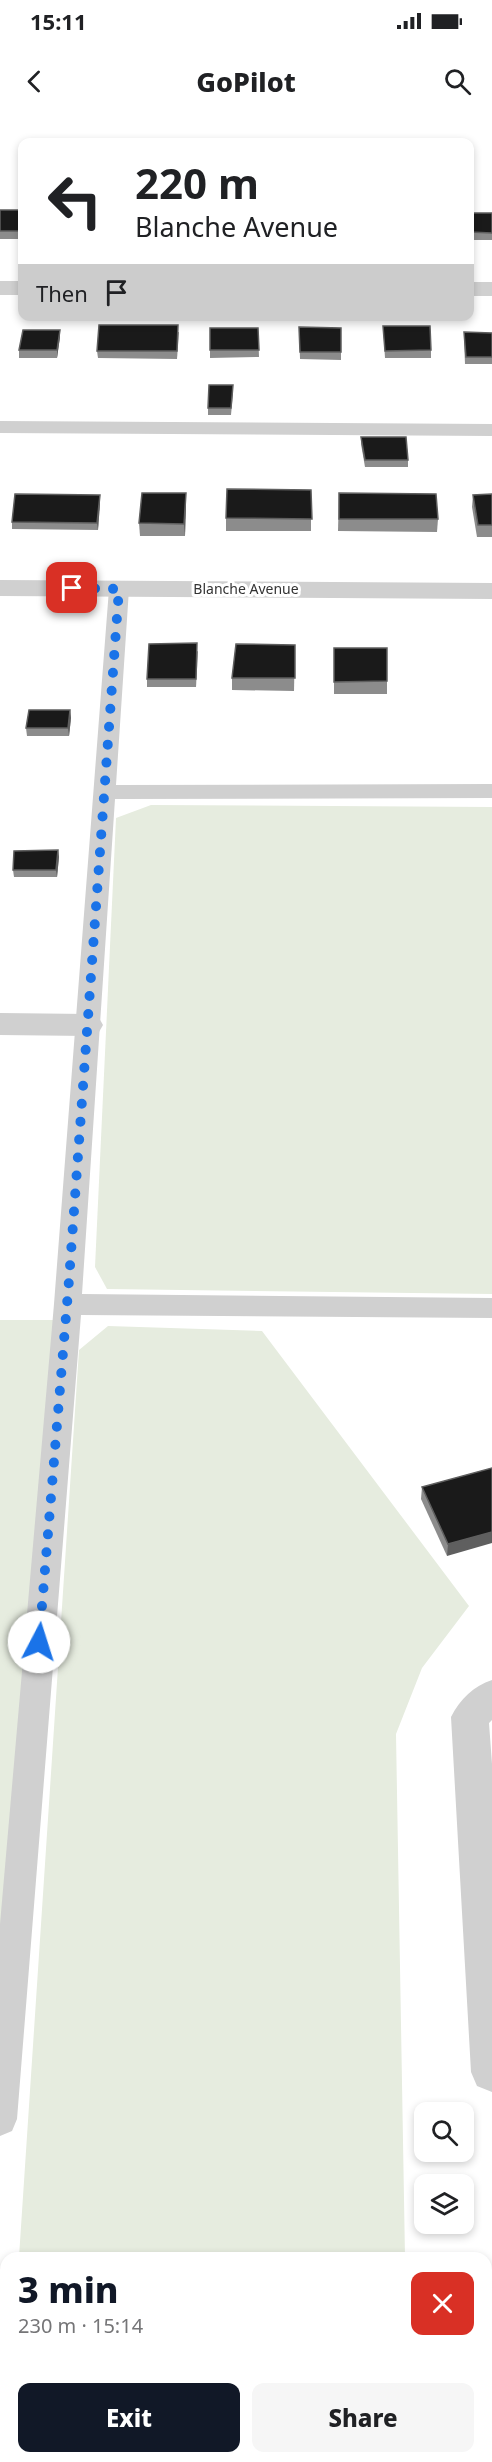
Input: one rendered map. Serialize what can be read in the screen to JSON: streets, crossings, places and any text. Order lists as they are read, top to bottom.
{
  "streets": {
    "street": ["Blanche Avenue"]
  },
  "page": {
    "status": "15:11",
    "header": "GoPilot",
    "turn": ["220 m", "Blanche Avenue"],
    "then": "Then",
    "heading": ["3 min", "230 m · 15:14"],
    "buttons": ["Exit", "Share"]
  }
}
